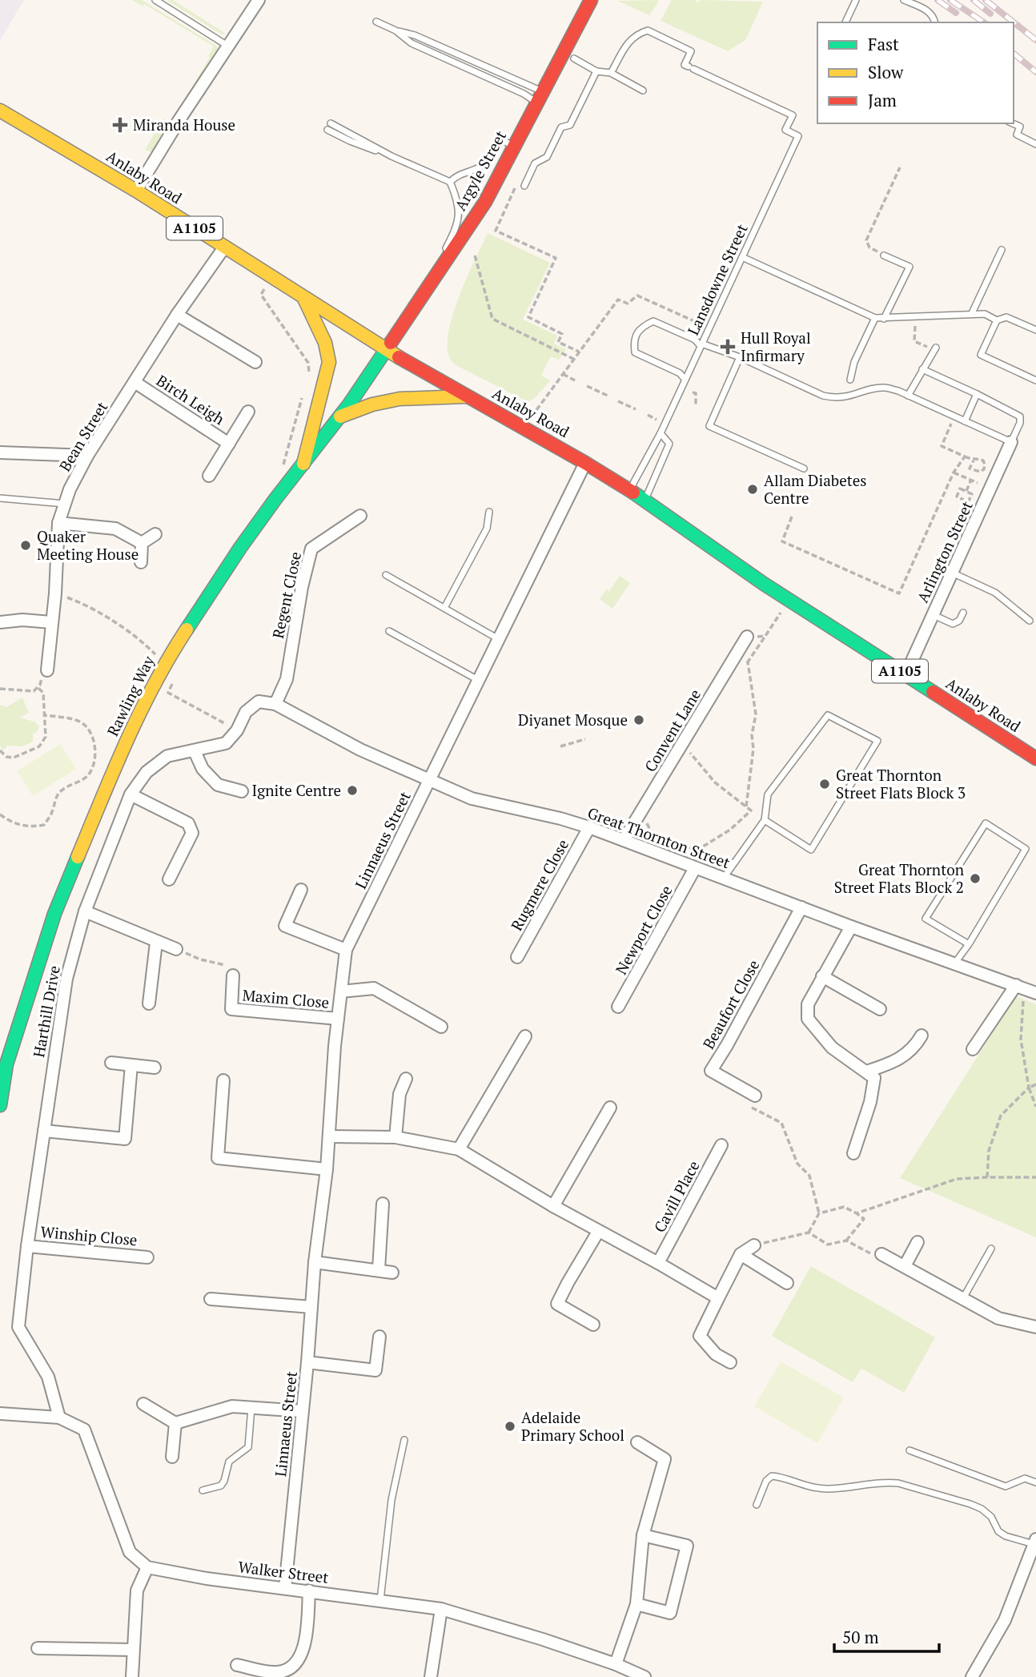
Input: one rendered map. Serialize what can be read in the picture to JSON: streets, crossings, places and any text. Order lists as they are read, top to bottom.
{
  "streets": {
    "main road": [
      "Argyle Street",
      "Anlaby Road",
      "A1105",
      "Rawling Way"
    ],
    "street": [
      "Birch Leigh",
      "Bean Street",
      "Arlington Street",
      "Regent Close",
      "Convent Lane",
      "Great Thornton Street",
      "Linnaeus Street",
      "Rugmere Close",
      "Newport Close",
      "Maxim Close",
      "Beaufort Close",
      "Harthill Drive",
      "Cavill Place",
      "Winship Close",
      "Walker Street"
    ],
    "lane": ["Lansdowne Street"]
  },
  "crossings": [
    ["Argyle Street", "Anlaby Road"],
    ["Argyle Street", "Rawling Way"],
    ["Anlaby Road", "Lansdowne Street"],
    ["Anlaby Road", "Bean Street"],
    ["Anlaby Road", "Arlington Street"],
    ["Anlaby Road", "Rawling Way"],
    ["Anlaby Road", "Linnaeus Street"],
    ["Birch Leigh", "Bean Street"],
    ["Regent Close", "Great Thornton Street"],
    ["Regent Close", "Harthill Drive"],
    ["Convent Lane", "Great Thornton Street"],
    ["Great Thornton Street", "Linnaeus Street"],
    ["Great Thornton Street", "Rugmere Close"],
    ["Great Thornton Street", "Newport Close"],
    ["Great Thornton Street", "Beaufort Close"],
    ["Great Thornton Street", "Harthill Drive"],
    ["Linnaeus Street", "Maxim Close"],
    ["Linnaeus Street", "Walker Street"],
    ["Harthill Drive", "Winship Close"]
  ],
  "places": {
    "health": ["Miranda House", "Hull Royal Infirmary"],
    "other": [
      "Allam Diabetes Centre",
      "Quaker Meeting House",
      "Diyanet Mosque",
      "Great Thornton Street Flats Block 3",
      "Ignite Centre",
      "Great Thornton Street Flats Block 2",
      "Adelaide Primary School"
    ]
  },
  "legend": ["Fast", "Slow", "Jam"],
  "scale_bar": "50 m"
}
